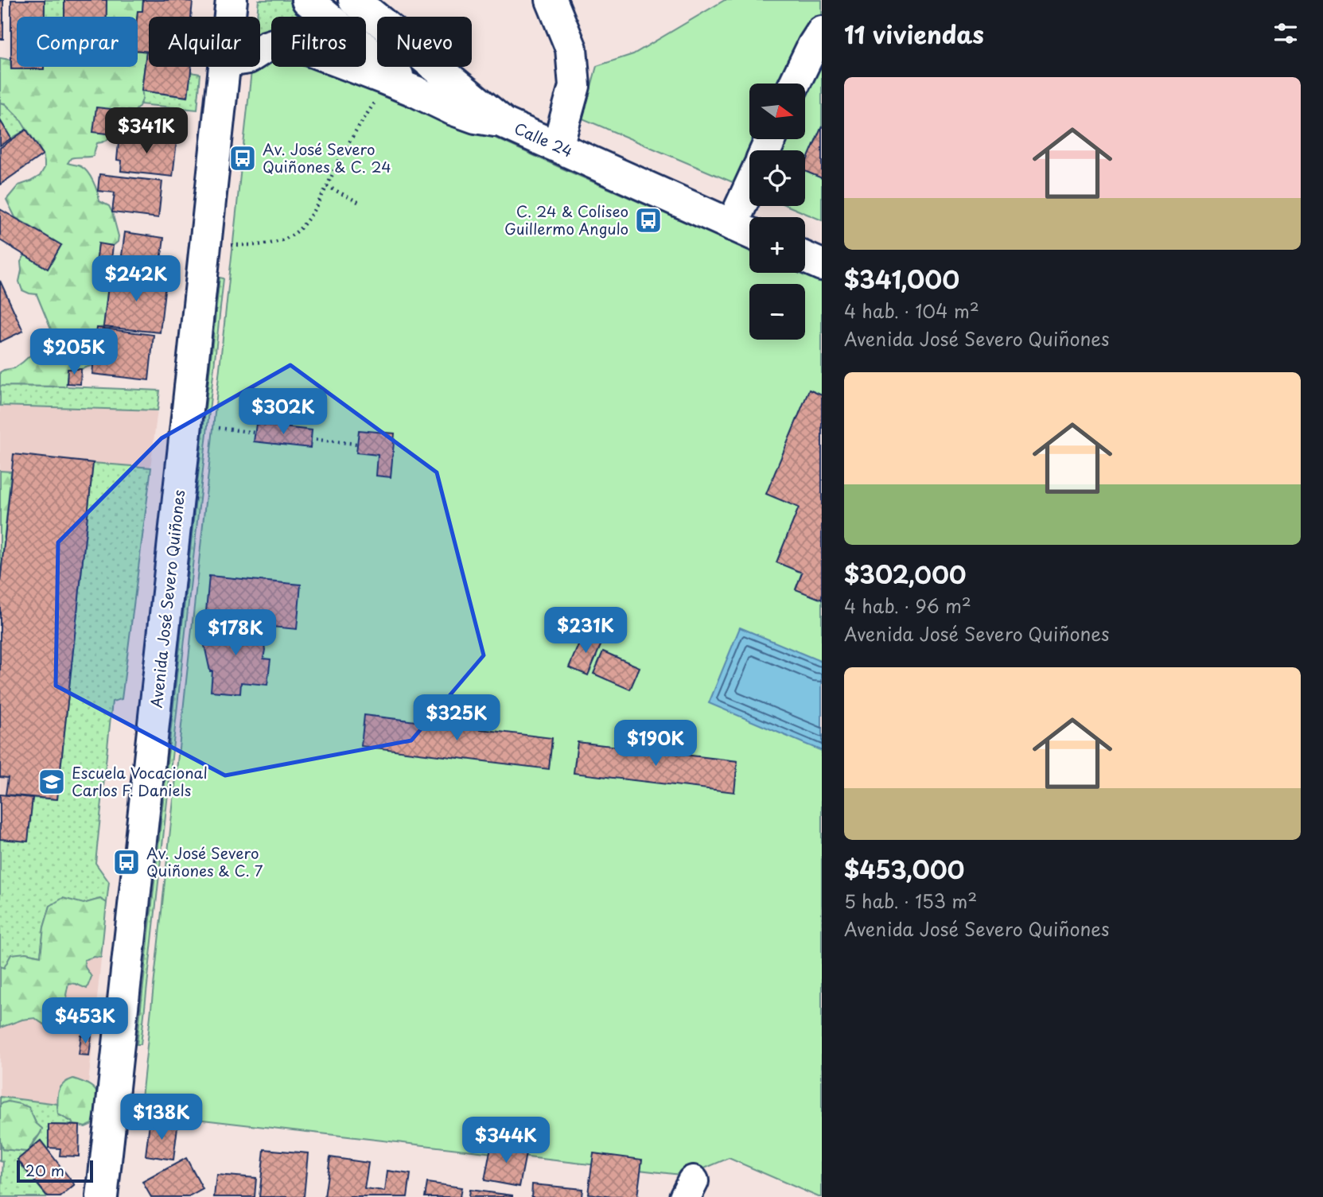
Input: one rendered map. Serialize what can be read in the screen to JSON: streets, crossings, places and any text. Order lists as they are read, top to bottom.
{
  "streets": {
    "street": ["Calle 24", "Avenida José Severo Quiñones"]
  },
  "places": {
    "bus stop": ["Av. José Severo Quiñones & C. 24", "C. 24 & Coliseo Guillermo Angulo", "Av. José Severo Quiñones & C. 7"],
    "school or university": ["Escuela Vocacional Carlos F. Daniels"]
  },
  "scale_bar": "20 m",
  "north": "right",
  "page": {
    "heading": "11 viviendas",
    "chip": [
      "Comprar",
      "Alquilar",
      "Filtros",
      "Nuevo"
    ],
    "list": [
      {
        "name": "$341,000",
        "note": "4 hab. · 104 m² · Avenida José Severo Quiñones"
      },
      {
        "name": "$302,000",
        "note": "4 hab. · 96 m² · Avenida José Severo Quiñones"
      },
      {
        "name": "$453,000",
        "note": "5 hab. · 153 m² · Avenida José Severo Quiñones"
      }
    ],
    "map_buttons": ["+", "−"],
    "price": [
      "$341K",
      "$242K",
      "$205K",
      "$302K",
      "$231K",
      "$178K",
      "$325K",
      "$190K",
      "$453K",
      "$138K",
      "$344K"
    ],
    "scale": "20 m"
  }
}
